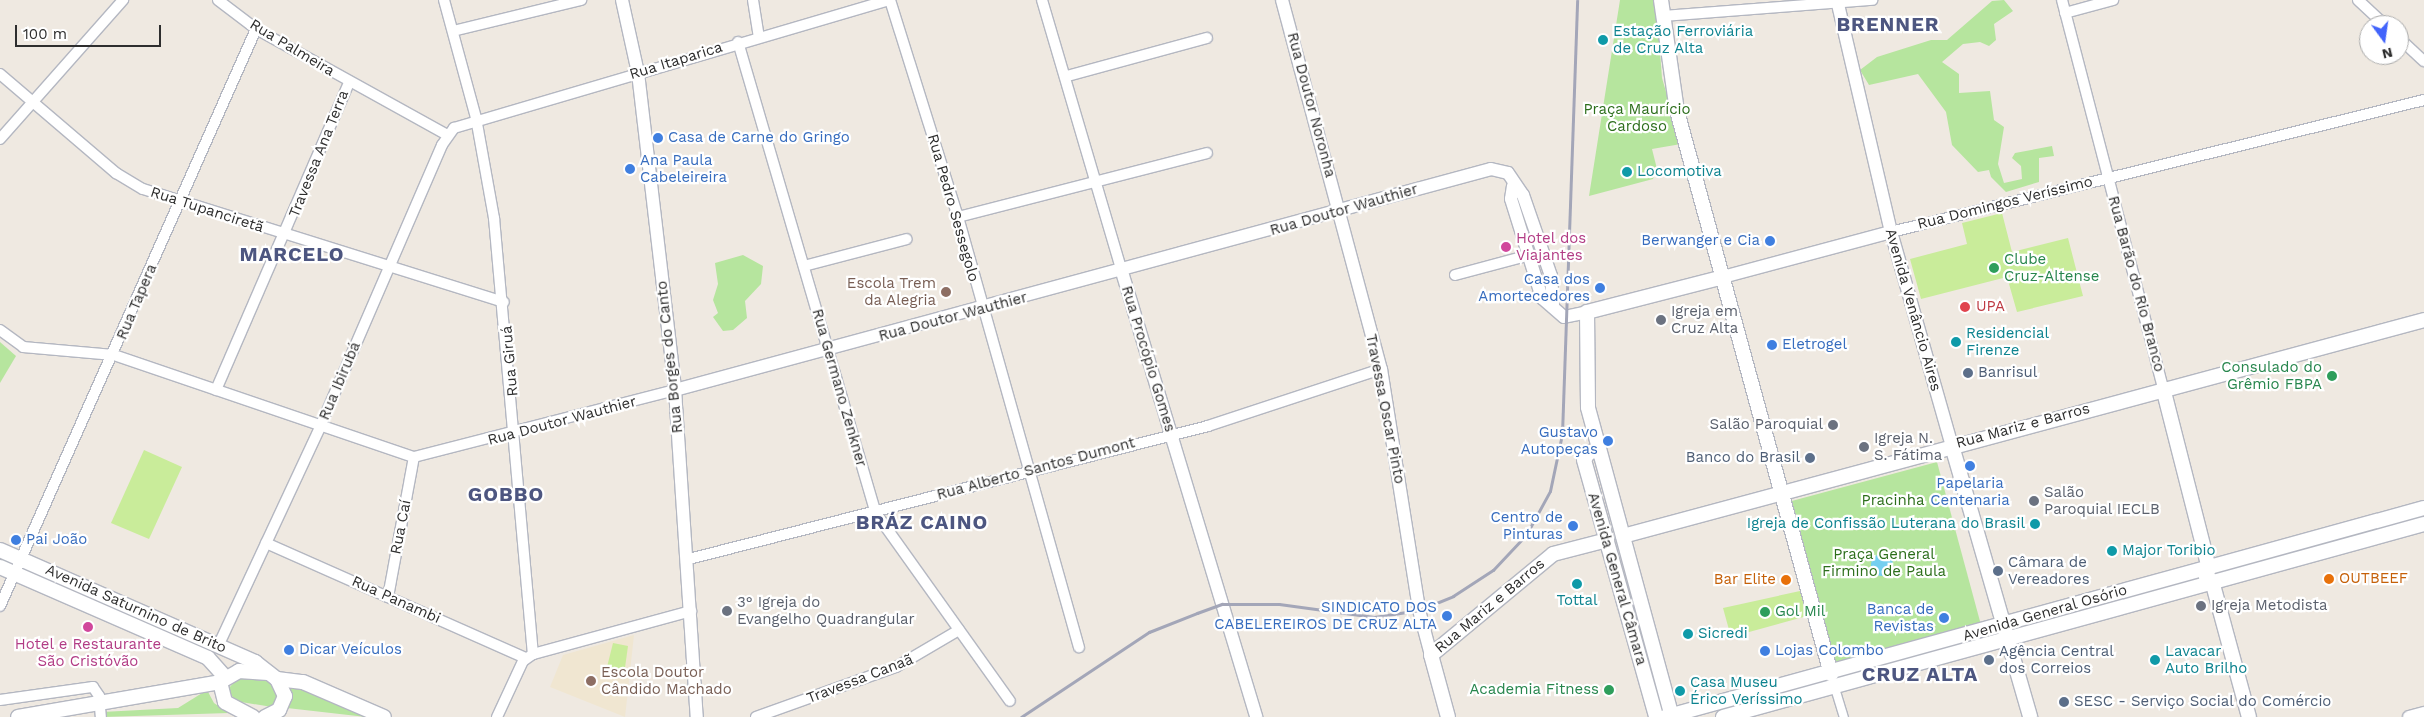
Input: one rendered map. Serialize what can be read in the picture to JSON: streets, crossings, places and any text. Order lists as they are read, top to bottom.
{
  "streets": {
    "main road": [
      "Rua Domingos Veríssimo",
      "Rua Barão do Rio Branco",
      "Avenida Venâncio Aires",
      "Rua Mariz e Barros",
      "Avenida General Câmara",
      "Avenida Saturnino de Brito",
      "Avenida General Osório"
    ],
    "street": [
      "Rua Palmeira",
      "Rua Itaparica",
      "Rua Doutor Noronha",
      "Travessa Ana Terra",
      "Rua Pedro Sessegolo",
      "Rua Tupanciretã",
      "Rua Doutor Wauthier",
      "Rua Tapera",
      "Rua Borges do Canto",
      "Rua Procópio Gomes",
      "Rua Giruá",
      "Rua Ibirubá",
      "Rua Germano Zenkner",
      "Travessa Oscar Pinto",
      "Rua Alberto Santos Dumont",
      "Rua Caí",
      "Rua Panambi",
      "Travessa Canaã"
    ]
  },
  "crossings": [
    ["Rua Palmeira", "Travessa Ana Terra"],
    ["Rua Palmeira", "Rua Tapera"],
    ["Rua Palmeira", "Rua Ibirubá"],
    ["Rua Itaparica", "Rua Pedro Sessegolo"],
    ["Rua Itaparica", "Rua Borges do Canto"],
    ["Rua Itaparica", "Rua Giruá"],
    ["Rua Itaparica", "Rua Ibirubá"],
    ["Rua Itaparica", "Rua Germano Zenkner"],
    ["Rua Doutor Noronha", "Rua Doutor Wauthier"],
    ["Rua Doutor Noronha", "Travessa Oscar Pinto"],
    ["Travessa Ana Terra", "Rua Tupanciretã"],
    ["Rua Domingos Veríssimo", "Rua Barão do Rio Branco"],
    ["Rua Domingos Veríssimo", "Avenida Venâncio Aires"],
    ["Rua Domingos Veríssimo", "Avenida General Câmara"],
    ["Rua Pedro Sessegolo", "Rua Doutor Wauthier"],
    ["Rua Pedro Sessegolo", "Rua Alberto Santos Dumont"],
    ["Rua Tupanciretã", "Rua Tapera"],
    ["Rua Tupanciretã", "Rua Giruá"],
    ["Rua Tupanciretã", "Rua Ibirubá"],
    ["Rua Doutor Wauthier", "Rua Borges do Canto"],
    ["Rua Doutor Wauthier", "Rua Procópio Gomes"],
    ["Rua Doutor Wauthier", "Rua Giruá"],
    ["Rua Doutor Wauthier", "Rua Germano Zenkner"],
    ["Rua Doutor Wauthier", "Travessa Oscar Pinto"],
    ["Rua Doutor Wauthier", "Rua Caí"],
    ["Rua Barão do Rio Branco", "Rua Mariz e Barros"],
    ["Rua Barão do Rio Branco", "Avenida General Osório"],
    ["Rua Tapera", "Avenida Saturnino de Brito"],
    ["Avenida Venâncio Aires", "Rua Mariz e Barros"],
    ["Avenida Venâncio Aires", "Avenida General Osório"],
    ["Rua Borges do Canto", "Rua Alberto Santos Dumont"],
    ["Rua Procópio Gomes", "Rua Alberto Santos Dumont"],
    ["Rua Giruá", "Rua Panambi"],
    ["Rua Ibirubá", "Rua Panambi"],
    ["Rua Ibirubá", "Avenida Saturnino de Brito"],
    ["Rua Germano Zenkner", "Rua Alberto Santos Dumont"],
    ["Rua Germano Zenkner", "Travessa Canaã"],
    ["Travessa Oscar Pinto", "Rua Mariz e Barros"],
    ["Travessa Oscar Pinto", "Rua Alberto Santos Dumont"],
    ["Rua Mariz e Barros", "Avenida General Câmara"],
    ["Rua Caí", "Rua Panambi"],
    ["Avenida General Câmara", "Avenida General Osório"]
  ],
  "districts": [
    "BRENNER",
    "MARCELO",
    "GOBBO",
    "BRÁZ CAINO",
    "CRUZ ALTA"
  ],
  "parks": ["Praça Maurício Cardoso", "Pracinha", "Praça General Firmino de Paula"],
  "places": [
    "Estação Ferroviária de Cruz Alta",
    "Casa de Carne do Gringo",
    "Ana Paula Cabeleireira",
    "Locomotiva",
    "Berwanger e Cia",
    "Hotel dos Viajantes",
    "Clube Cruz-Altense",
    "Casa dos Amortecedores",
    "Escola Trem da Alegria",
    "UPA",
    "Igreja em Cruz Alta",
    "Residencial Firenze",
    "Eletrogel",
    "Banrisul",
    "Consulado do Grêmio FBPA",
    "Salão Paroquial",
    "Gustavo Autopeças",
    "Igreja N. S. Fátima",
    "Banco do Brasil",
    "Papelaria Centenaria",
    "Salão Paroquial IECLB",
    "Igreja de Confissão Luterana do Brasil",
    "Centro de Pinturas",
    "Pai João",
    "Major Toribio",
    "Câmara de Vereadores",
    "OUTBEEF",
    "Bar Elite",
    "Tottal",
    "Igreja Metodista",
    "3° Igreja do Evangelho Quadrangular",
    "Gol Mil",
    "SINDICATO DOS CABELEREIROS DE CRUZ ALTA",
    "Banca de Revistas",
    "Hotel e Restaurante São Cristóvão",
    "Sicredi",
    "Dicar Veículos",
    "Lojas Colombo",
    "Agência Central dos Correios",
    "Lavacar Auto Brilho",
    "Escola Doutor Cândido Machado",
    "Academia Fitness",
    "Casa Museu Érico Veríssimo",
    "SESC - Serviço Social do Comércio"
  ],
  "scale_bar": "100 m",
  "north": "bottom"
}
